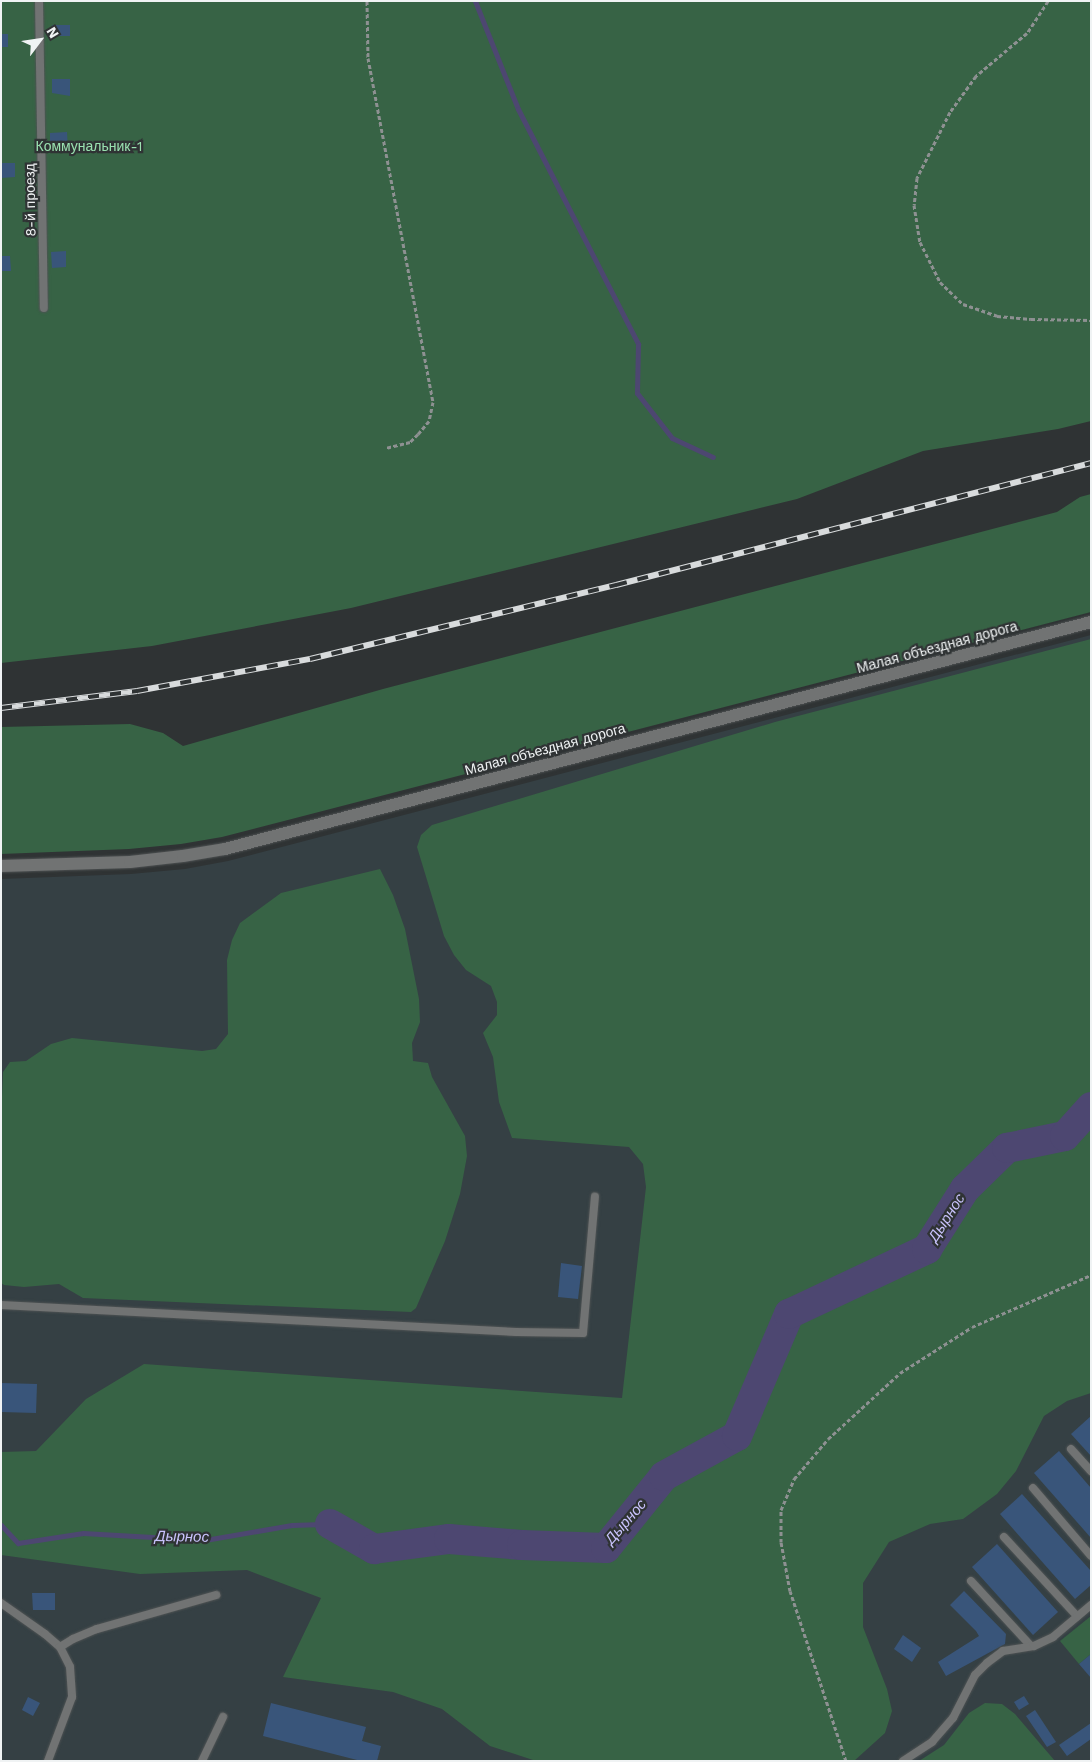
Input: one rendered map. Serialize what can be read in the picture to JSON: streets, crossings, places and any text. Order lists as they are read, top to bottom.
{
  "streets": {
    "street": ["Малая объездная дорога"],
    "lane": ["8-й проезд"]
  },
  "water": ["Дырнос"],
  "parks": ["Коммунальник-1"],
  "north": "top right"
}
